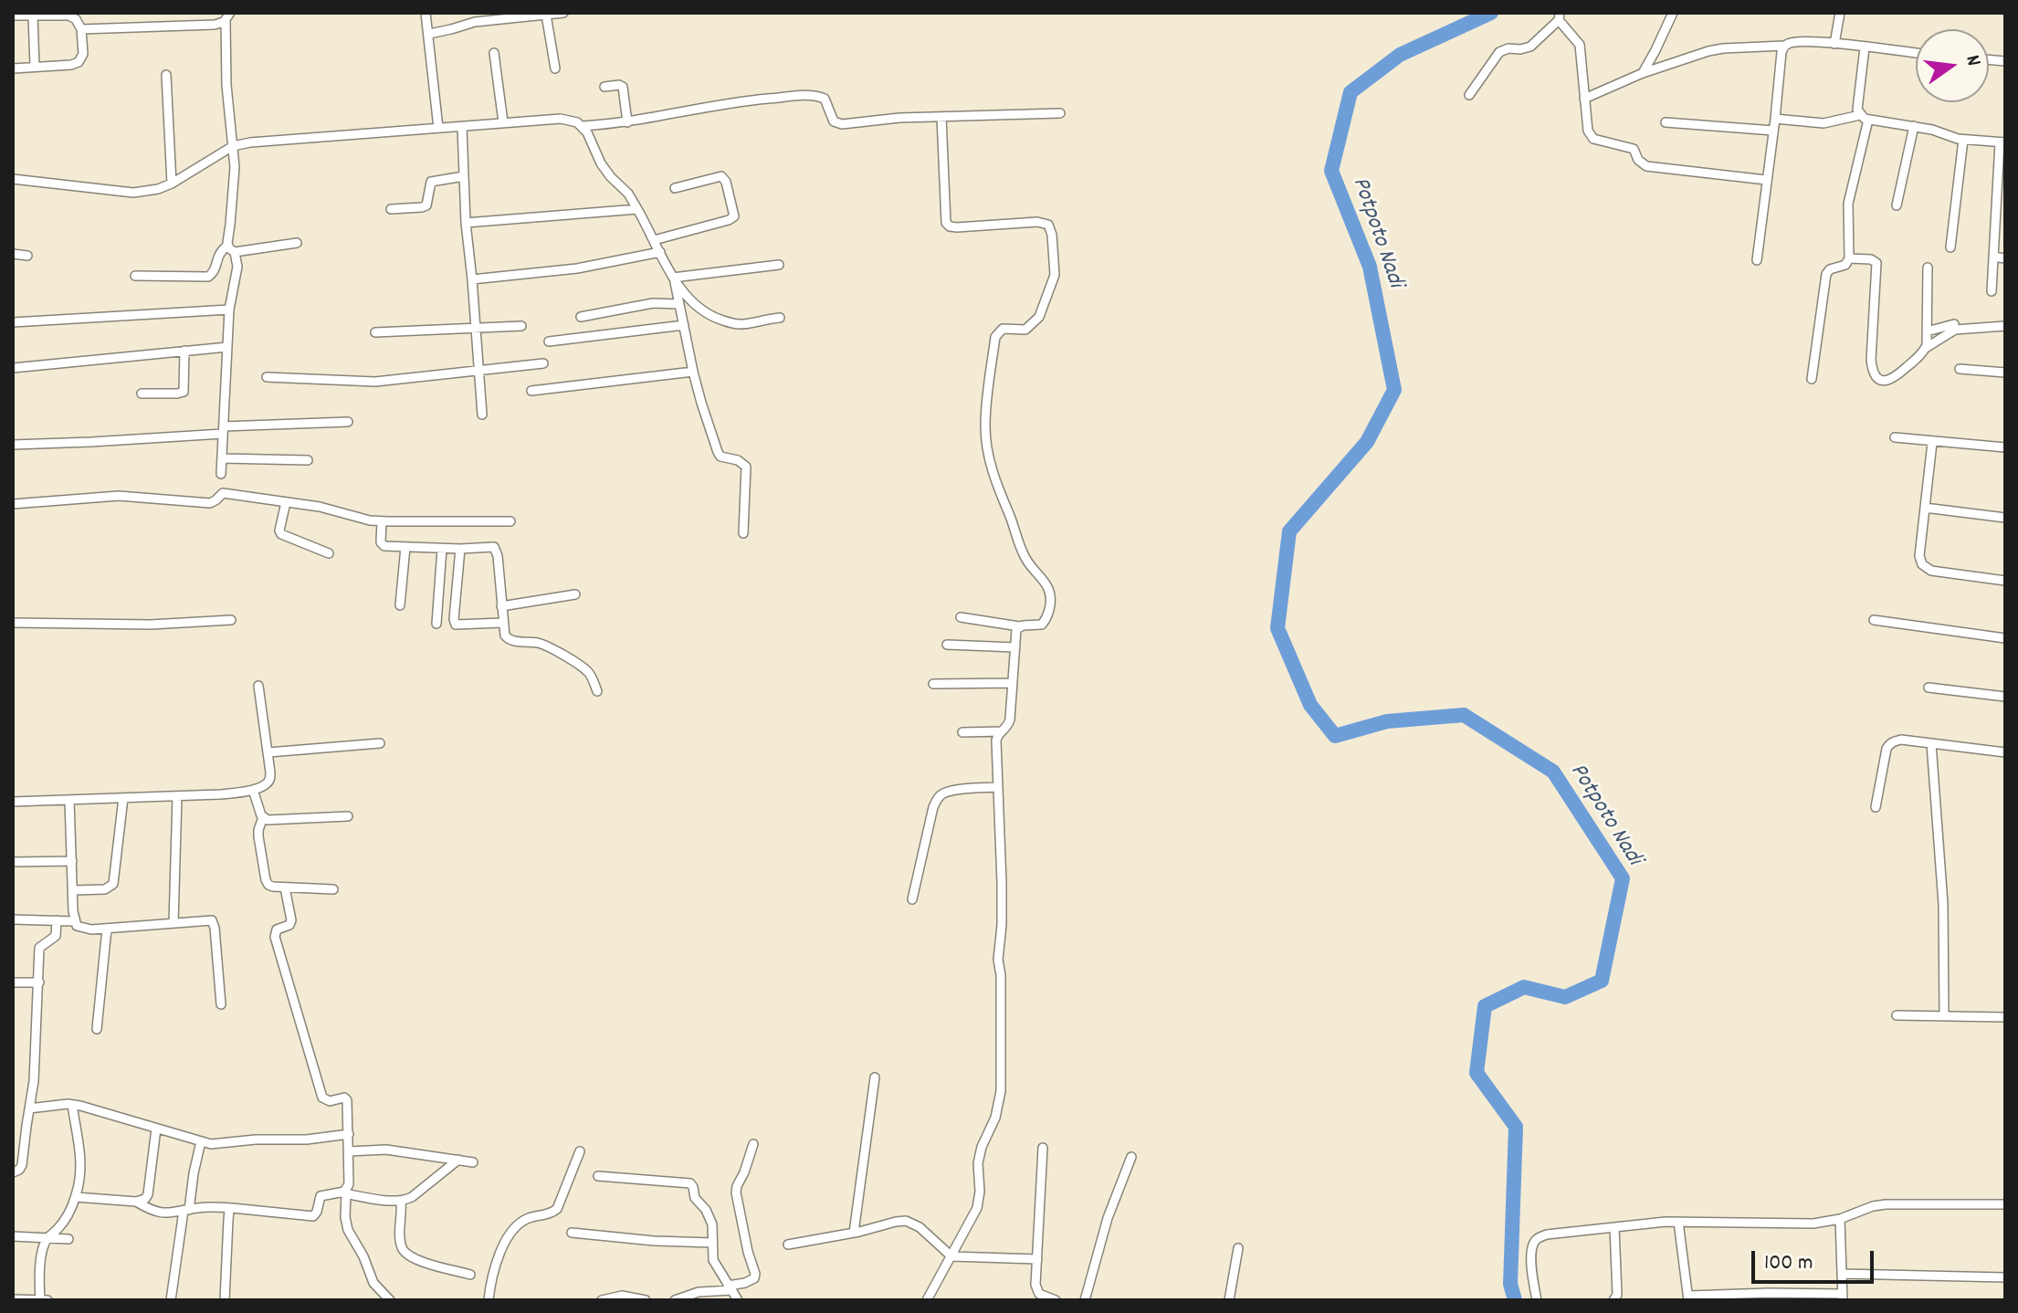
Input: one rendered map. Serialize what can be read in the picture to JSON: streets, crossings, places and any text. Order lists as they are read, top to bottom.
{
  "water": ["Potpoto Nadi"],
  "scale_bar": "100 m",
  "north": "right"
}
